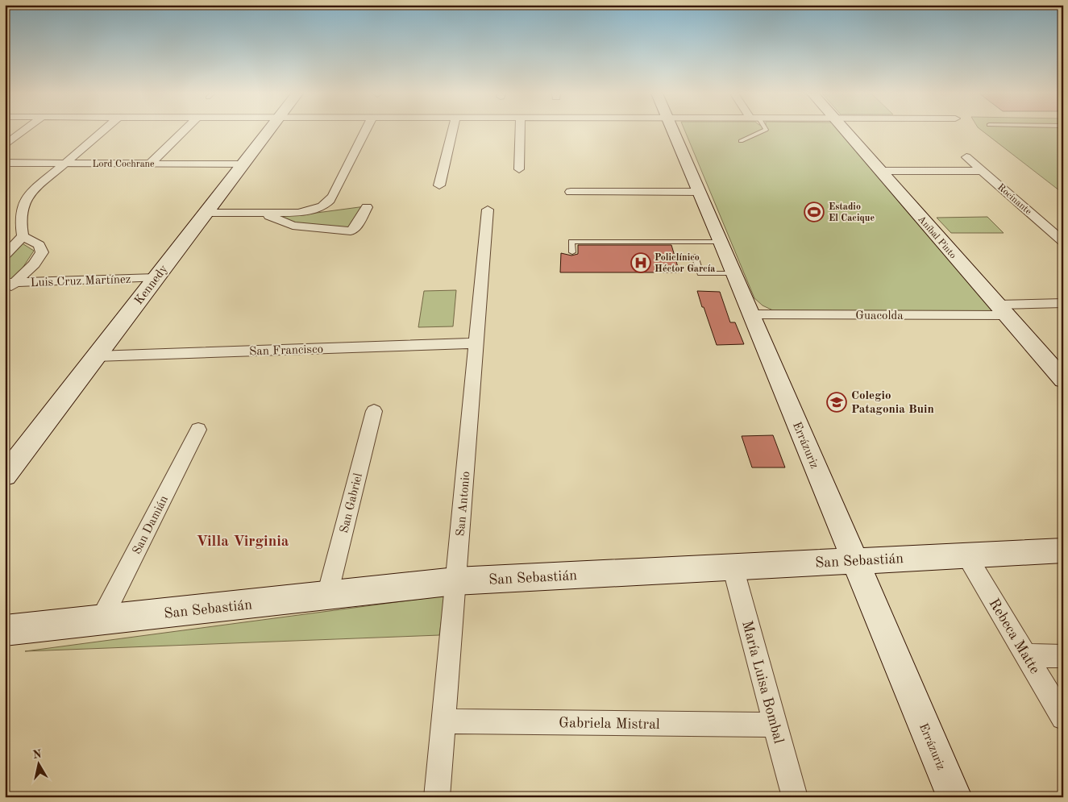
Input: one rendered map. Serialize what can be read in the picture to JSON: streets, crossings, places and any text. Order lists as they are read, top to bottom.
{
  "streets": {
    "street": [
      "Lord Cochrane",
      "Rocinante",
      "Aníbal Pinto",
      "Luis Cruz Martínez",
      "Kennedy",
      "Guacolda",
      "San Francisco",
      "Errázuriz",
      "San Gabriel",
      "San Antonio",
      "San Damián",
      "San Sebastián",
      "Rebeca Matte",
      "María Luisa Bombal",
      "Gabriela Mistral"
    ]
  },
  "crossings": [
    ["Lord Cochrane", "Kennedy"],
    ["Aníbal Pinto", "Guacolda"],
    ["Luis Cruz Martínez", "Kennedy"],
    ["Kennedy", "San Francisco"],
    ["Guacolda", "Errázuriz"],
    ["San Francisco", "San Antonio"],
    ["Errázuriz", "San Sebastián"],
    ["San Gabriel", "San Sebastián"],
    ["San Antonio", "San Sebastián"],
    ["San Antonio", "Gabriela Mistral"],
    ["San Damián", "San Sebastián"],
    ["San Sebastián", "Rebeca Matte"],
    ["San Sebastián", "María Luisa Bombal"],
    ["María Luisa Bombal", "Gabriela Mistral"]
  ],
  "districts": ["Villa Virginia"],
  "places": {
    "sports": ["Estadio El Cacique"],
    "hospital": ["Policlínico Héctor García"],
    "school or university": ["Colegio Patagonia Buin"]
  },
  "north": "top"
}
